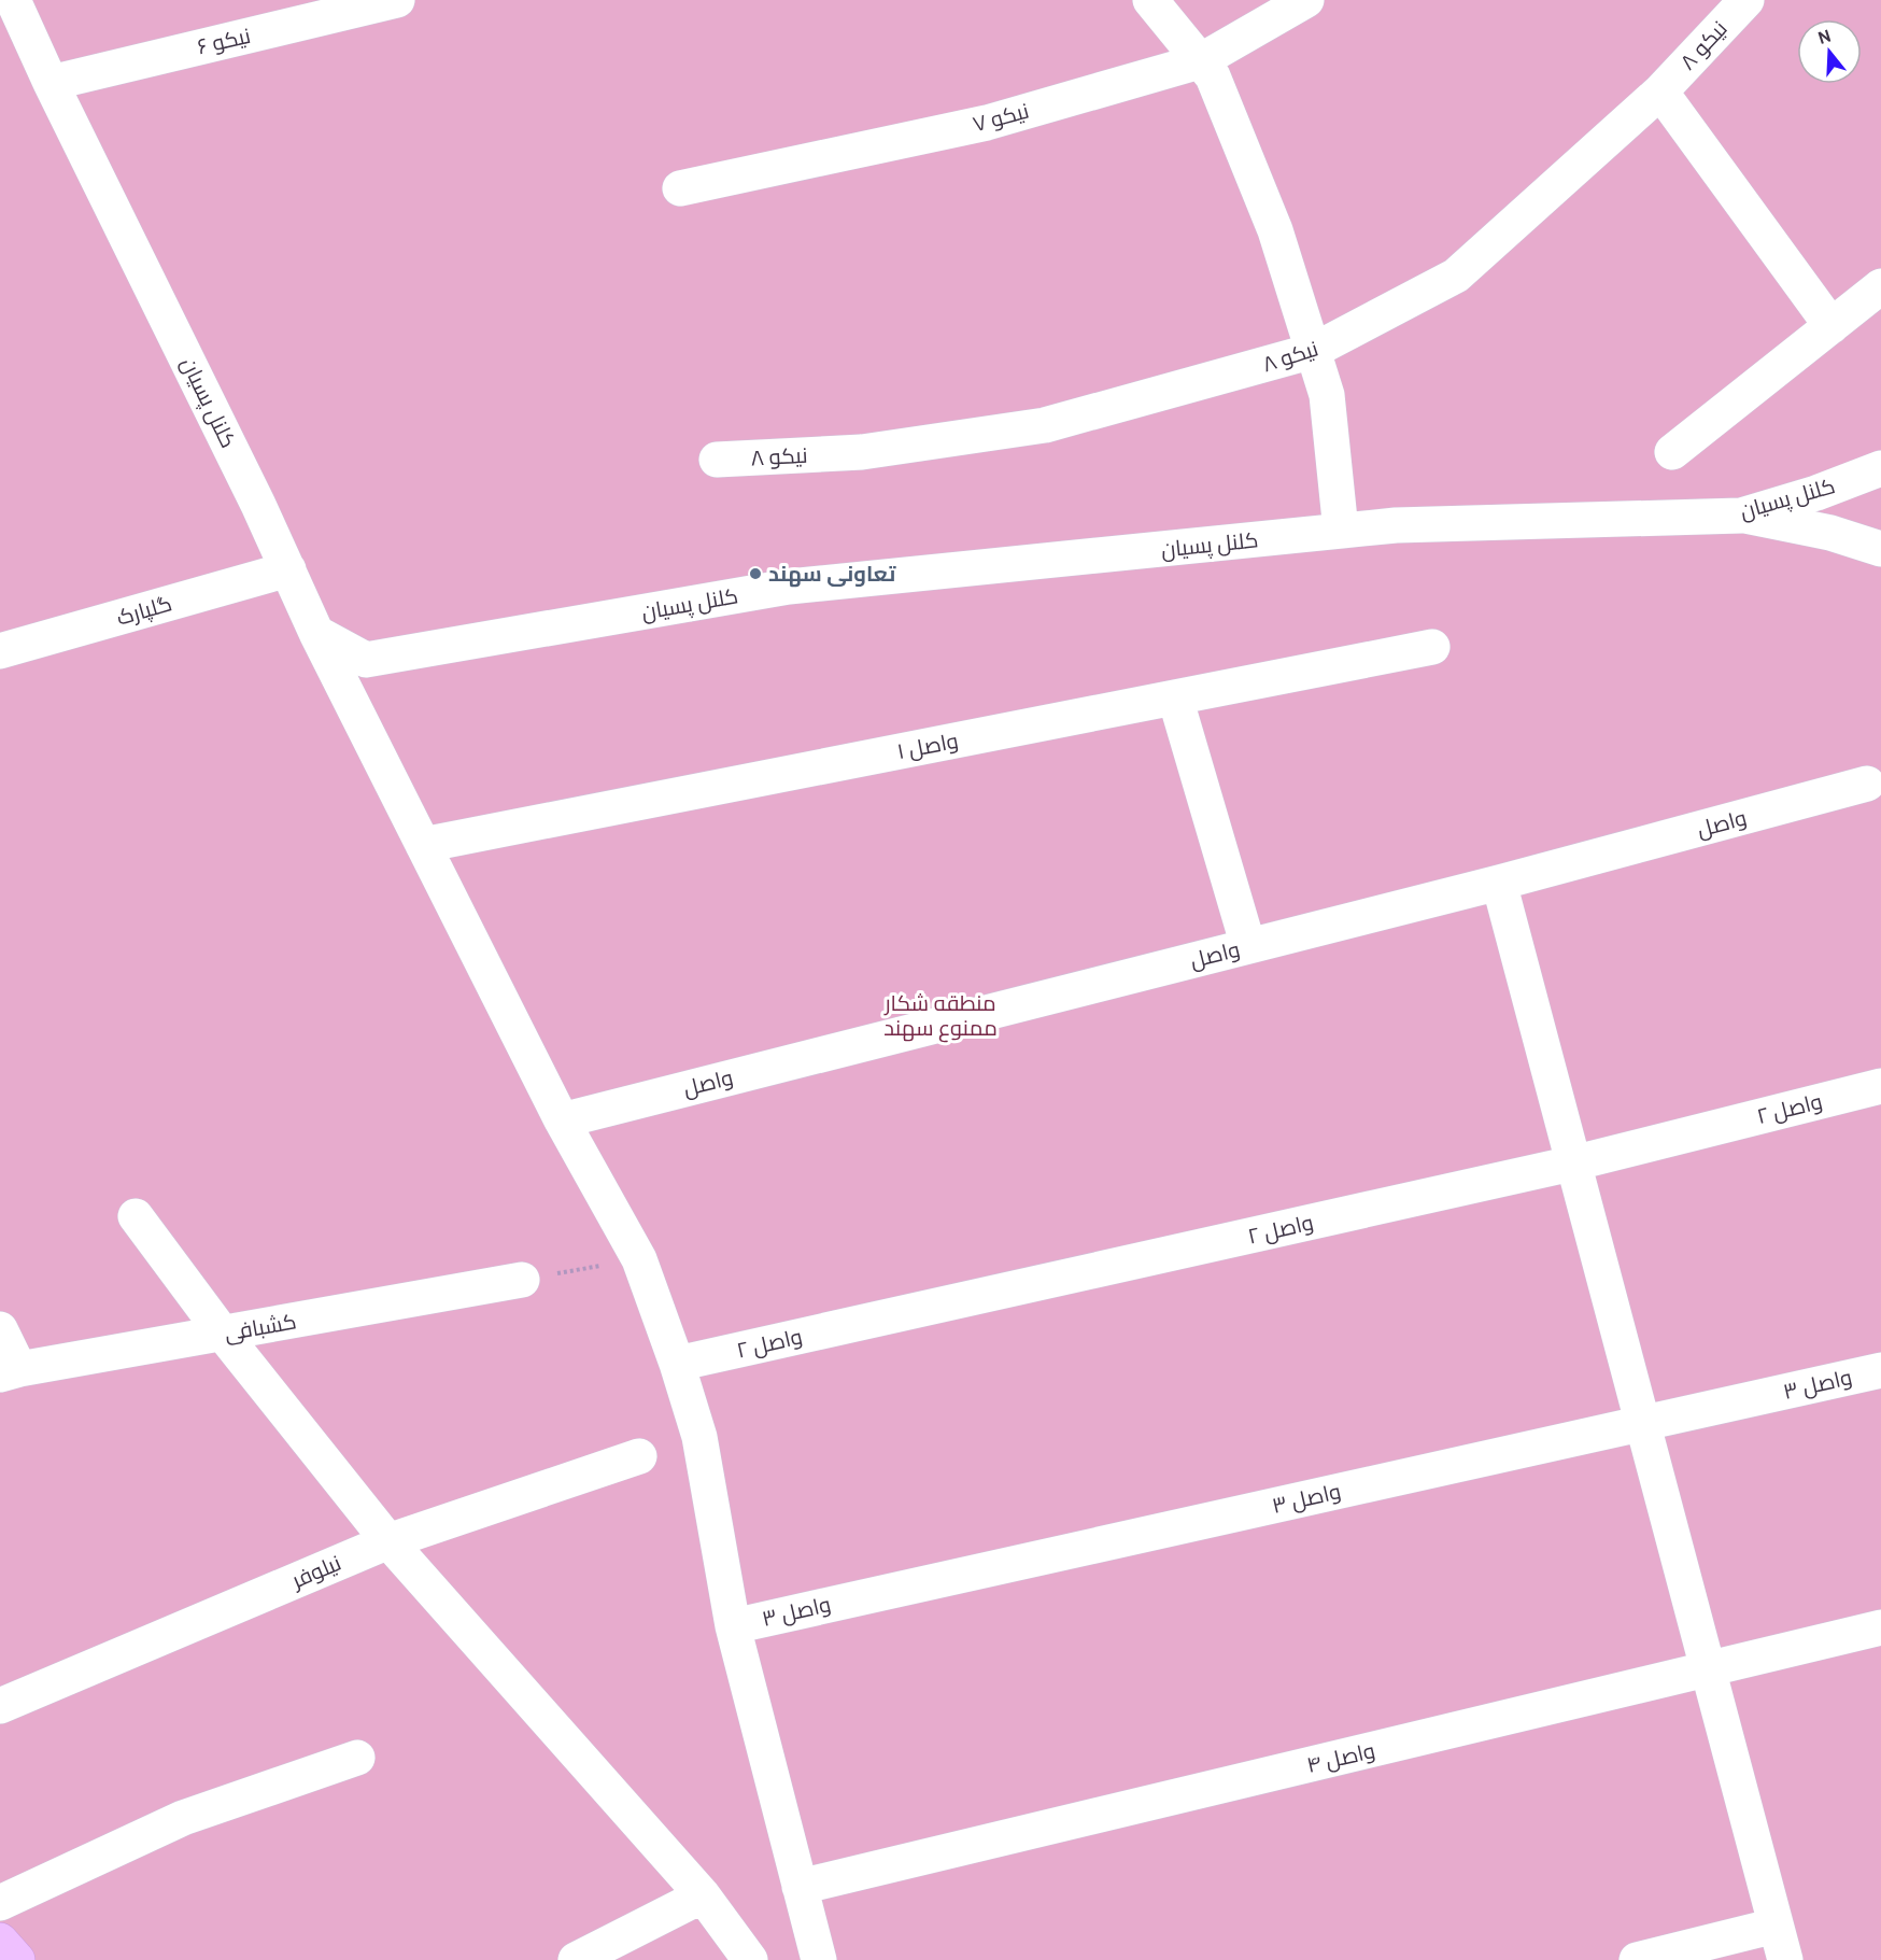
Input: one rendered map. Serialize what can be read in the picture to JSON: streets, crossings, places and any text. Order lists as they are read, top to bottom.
{
  "streets": {
    "street": [
      "نیکو ۶",
      "نیکو ۸",
      "نیکو ۷",
      "کلنل پسیان",
      "گلپارک",
      "واصل ۱",
      "واصل",
      "واصل ۲",
      "کشبافی",
      "واصل ۳",
      "نیلوفر",
      "واصل ۴"
    ]
  },
  "crossings": [
    ["نیکو ۶", "کلنل پسیان"],
    ["کلنل پسیان", "گلپارک"]
  ],
  "parks": ["منطقه شکار ممنوع سهند"],
  "places": ["تعاونی سهند"],
  "north": "top"
}
